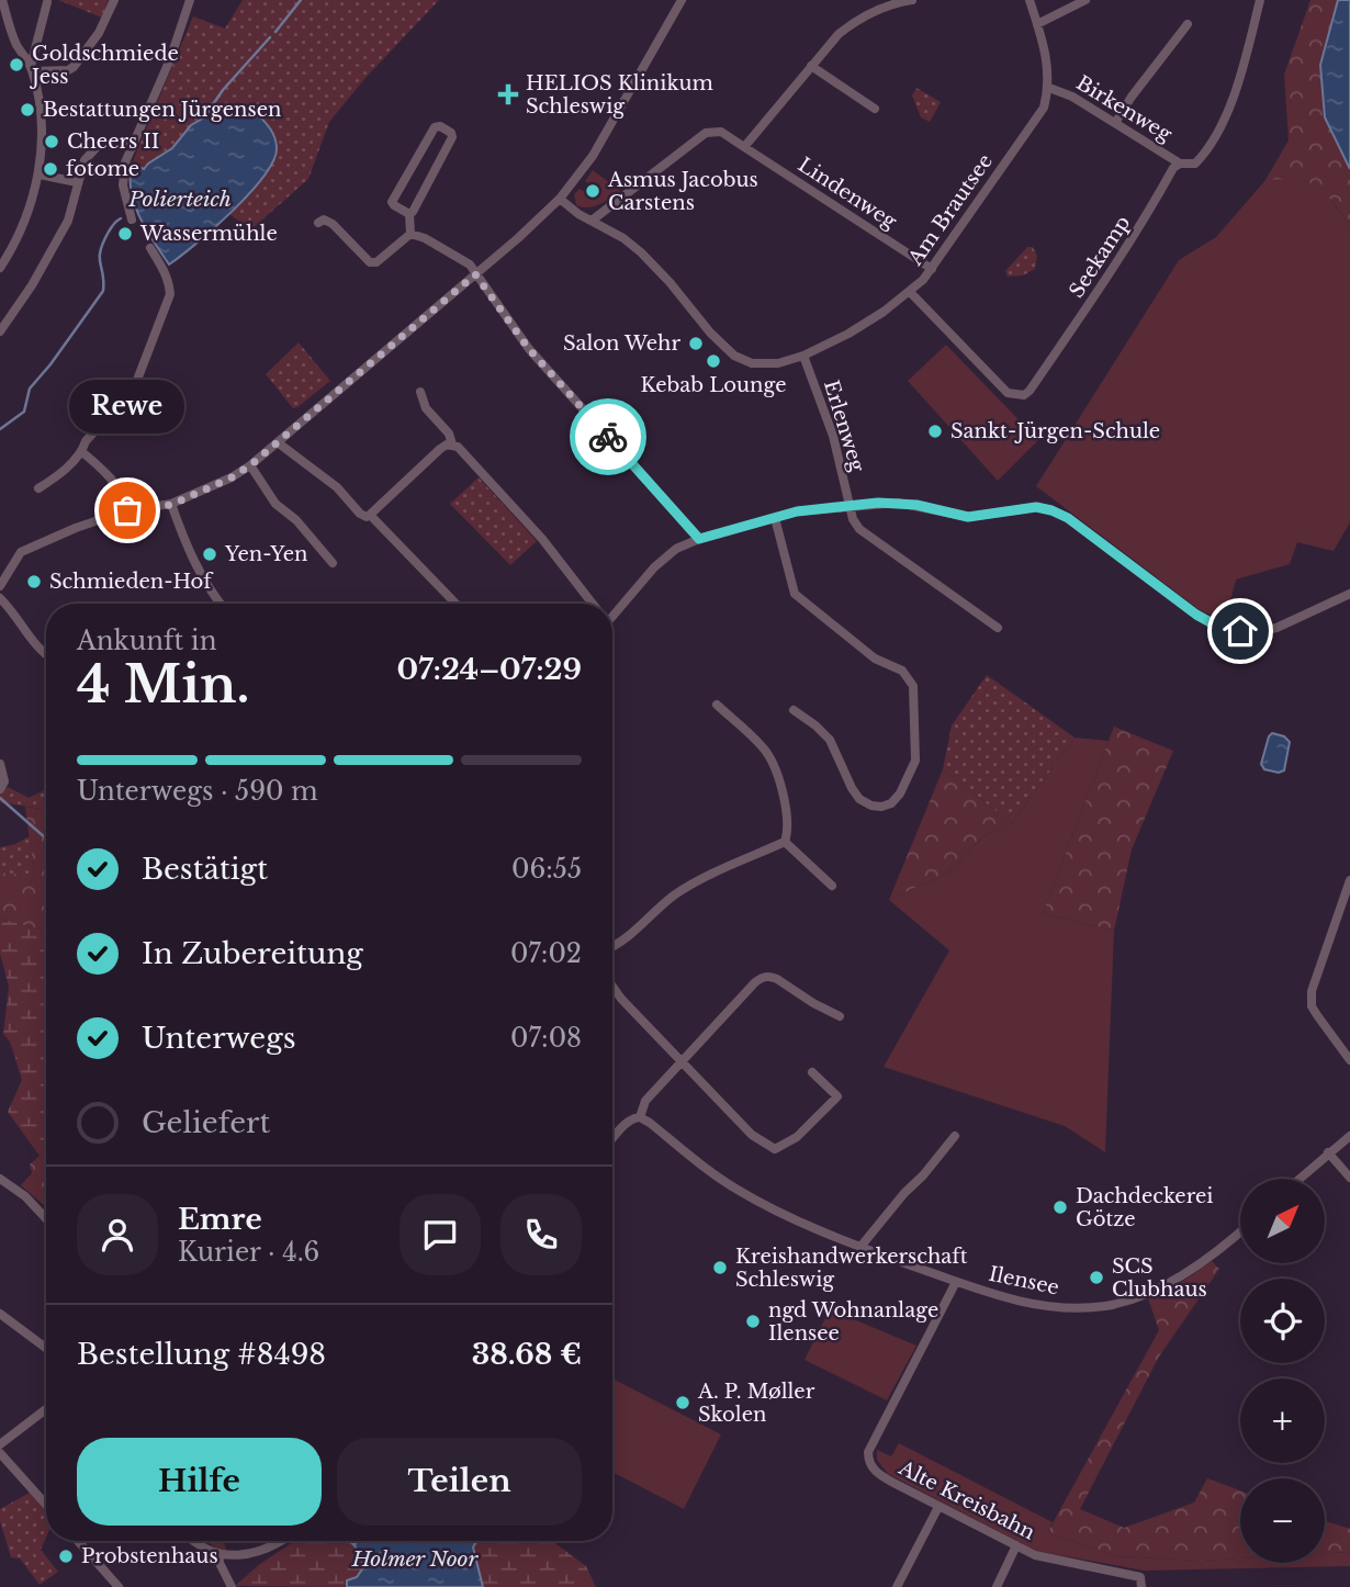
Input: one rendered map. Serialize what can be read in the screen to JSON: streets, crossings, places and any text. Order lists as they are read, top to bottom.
{
  "streets": {
    "street": [
      "Birkenweg",
      "Lindenweg",
      "Am Brautsee",
      "Seekamp",
      "Erlenweg",
      "Ilensee",
      "Alte Kreisbahn"
    ]
  },
  "crossings": [
    ["Birkenweg", "Am Brautsee"],
    ["Birkenweg", "Seekamp"],
    ["Lindenweg", "Am Brautsee"],
    ["Am Brautsee", "Seekamp"],
    ["Am Brautsee", "Erlenweg"],
    ["Ilensee", "Alte Kreisbahn"]
  ],
  "water": ["Polierteich", "Holmer Noor"],
  "places": {
    "other": [
      "Goldschmiede Jess",
      "Bestattungen Jürgensen",
      "Cheers II",
      "fotome",
      "Asmus Jacobus Carstens",
      "Wassermühle",
      "Salon Wehr",
      "Kebab Lounge",
      "Sankt-Jürgen-Schule",
      "Rewe",
      "Yen-Yen",
      "Schmieden-Hof",
      "Dachdeckerei Götze",
      "Kreishandwerkerschaft Schleswig",
      "SCS Clubhaus",
      "ngd Wohnanlage Ilensee",
      "A. P. Møller Skolen",
      "Probstenhaus"
    ],
    "health": ["HELIOS Klinikum Schleswig"]
  },
  "north": "top right",
  "page": {
    "bubble": "Rewe",
    "heading": ["4 Min.", "Ankunft in", "07:24–07:29"],
    "panel": [
      "Emre",
      "Kurier · 4.6",
      "Bestellung #8498",
      "38.68 €"
    ],
    "bar": "Unterwegs · 590 m",
    "list": [
      ["Bestätigt", "06:55"],
      ["In Zubereitung", "07:02"],
      ["Unterwegs", "07:08"],
      "Geliefert"
    ],
    "map_buttons": ["+", "−"],
    "buttons": ["Hilfe", "Teilen"]
  }
}
